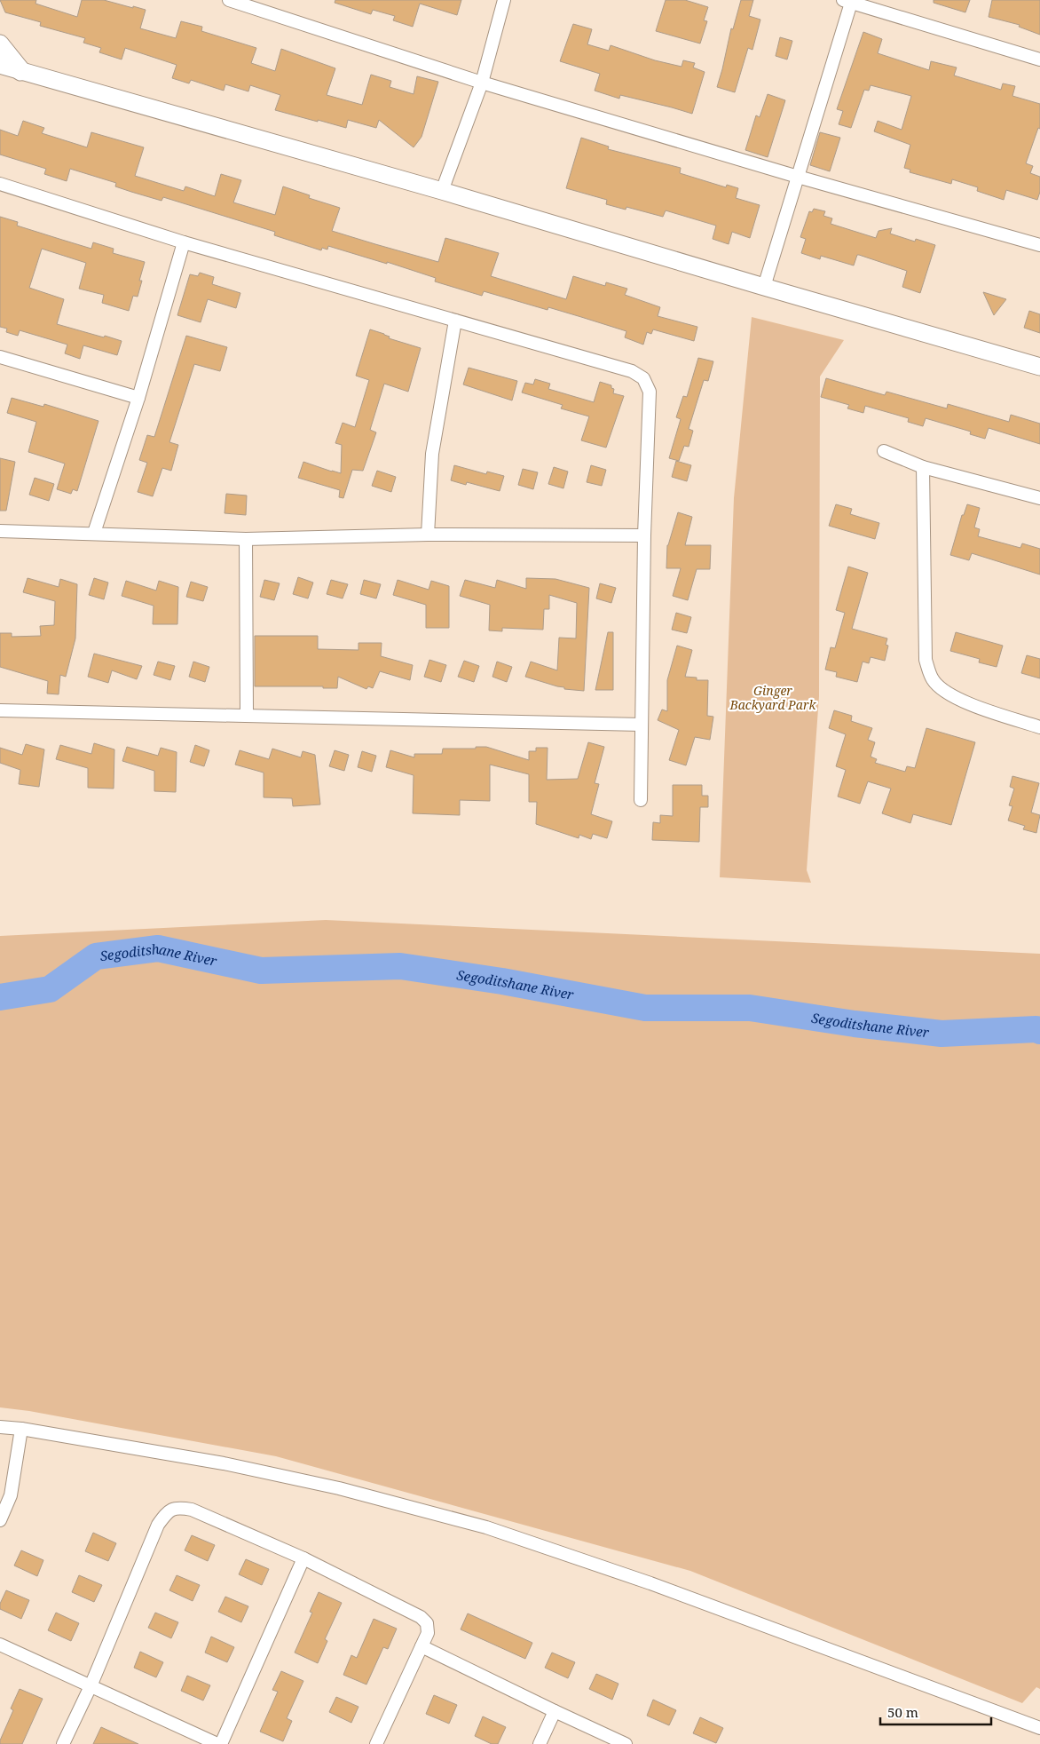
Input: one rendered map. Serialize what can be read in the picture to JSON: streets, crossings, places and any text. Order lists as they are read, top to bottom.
{
  "water": ["Segoditshane River"],
  "parks": ["Ginger Backyard Park"],
  "scale_bar": "50 m"
}
